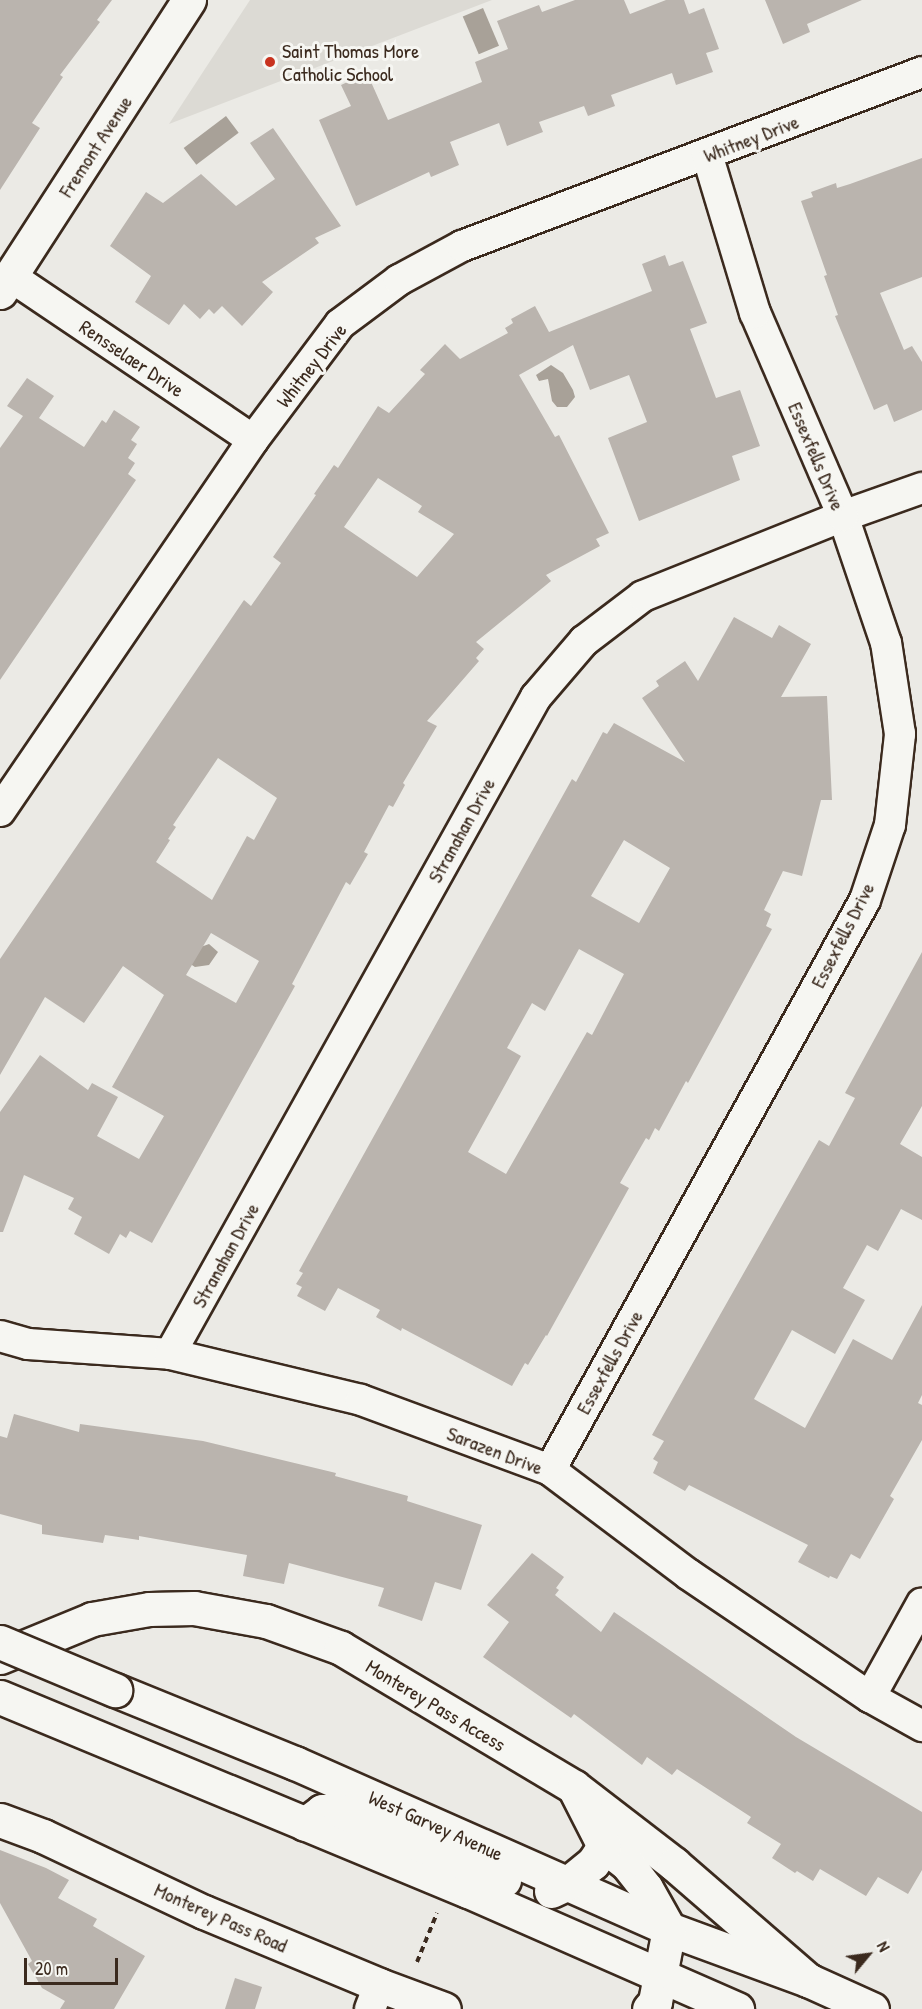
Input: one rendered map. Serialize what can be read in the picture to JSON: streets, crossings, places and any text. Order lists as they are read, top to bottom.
{
  "streets": {
    "main road": [
      "Fremont Avenue",
      "Monterey Pass Access",
      "West Garvey Avenue",
      "Monterey Pass Road"
    ],
    "street": [
      "Whitney Drive",
      "Rensselaer Drive",
      "Essexfells Drive",
      "Stranahan Drive",
      "Sarazen Drive"
    ]
  },
  "crossings": [
    ["Whitney Drive", "Rensselaer Drive"],
    ["Whitney Drive", "Essexfells Drive"],
    ["Fremont Avenue", "Rensselaer Drive"],
    ["Essexfells Drive", "Stranahan Drive"],
    ["Essexfells Drive", "Sarazen Drive"],
    ["Stranahan Drive", "Sarazen Drive"],
    ["Monterey Pass Access", "West Garvey Avenue"]
  ],
  "places": ["Saint Thomas More Catholic School"],
  "scale_bar": "20 m",
  "north": "top right"
}
